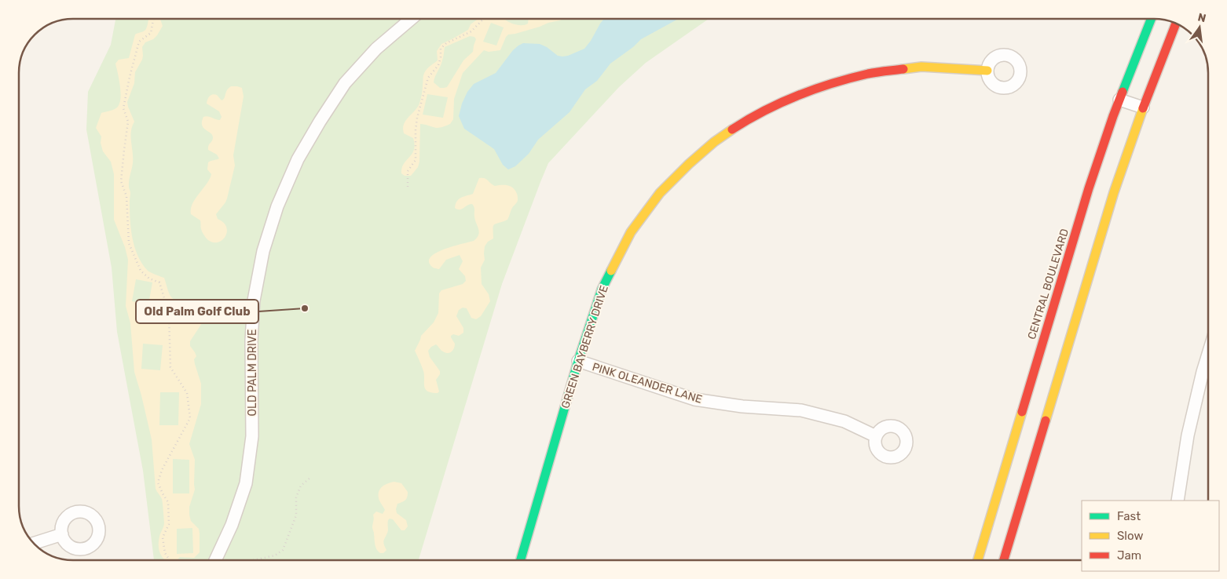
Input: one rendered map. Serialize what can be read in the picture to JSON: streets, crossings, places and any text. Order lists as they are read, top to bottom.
{
  "streets": {
    "street": [
      "CENTRAL BOULEVARD",
      "GREEN BAYBERRY DRIVE",
      "OLD PALM DRIVE",
      "PINK OLEANDER LANE"
    ]
  },
  "crossings": [
    ["GREEN BAYBERRY DRIVE", "PINK OLEANDER LANE"]
  ],
  "places": ["Old Palm Golf Club"],
  "legend": ["Fast", "Slow", "Jam"],
  "north": "top"
}
